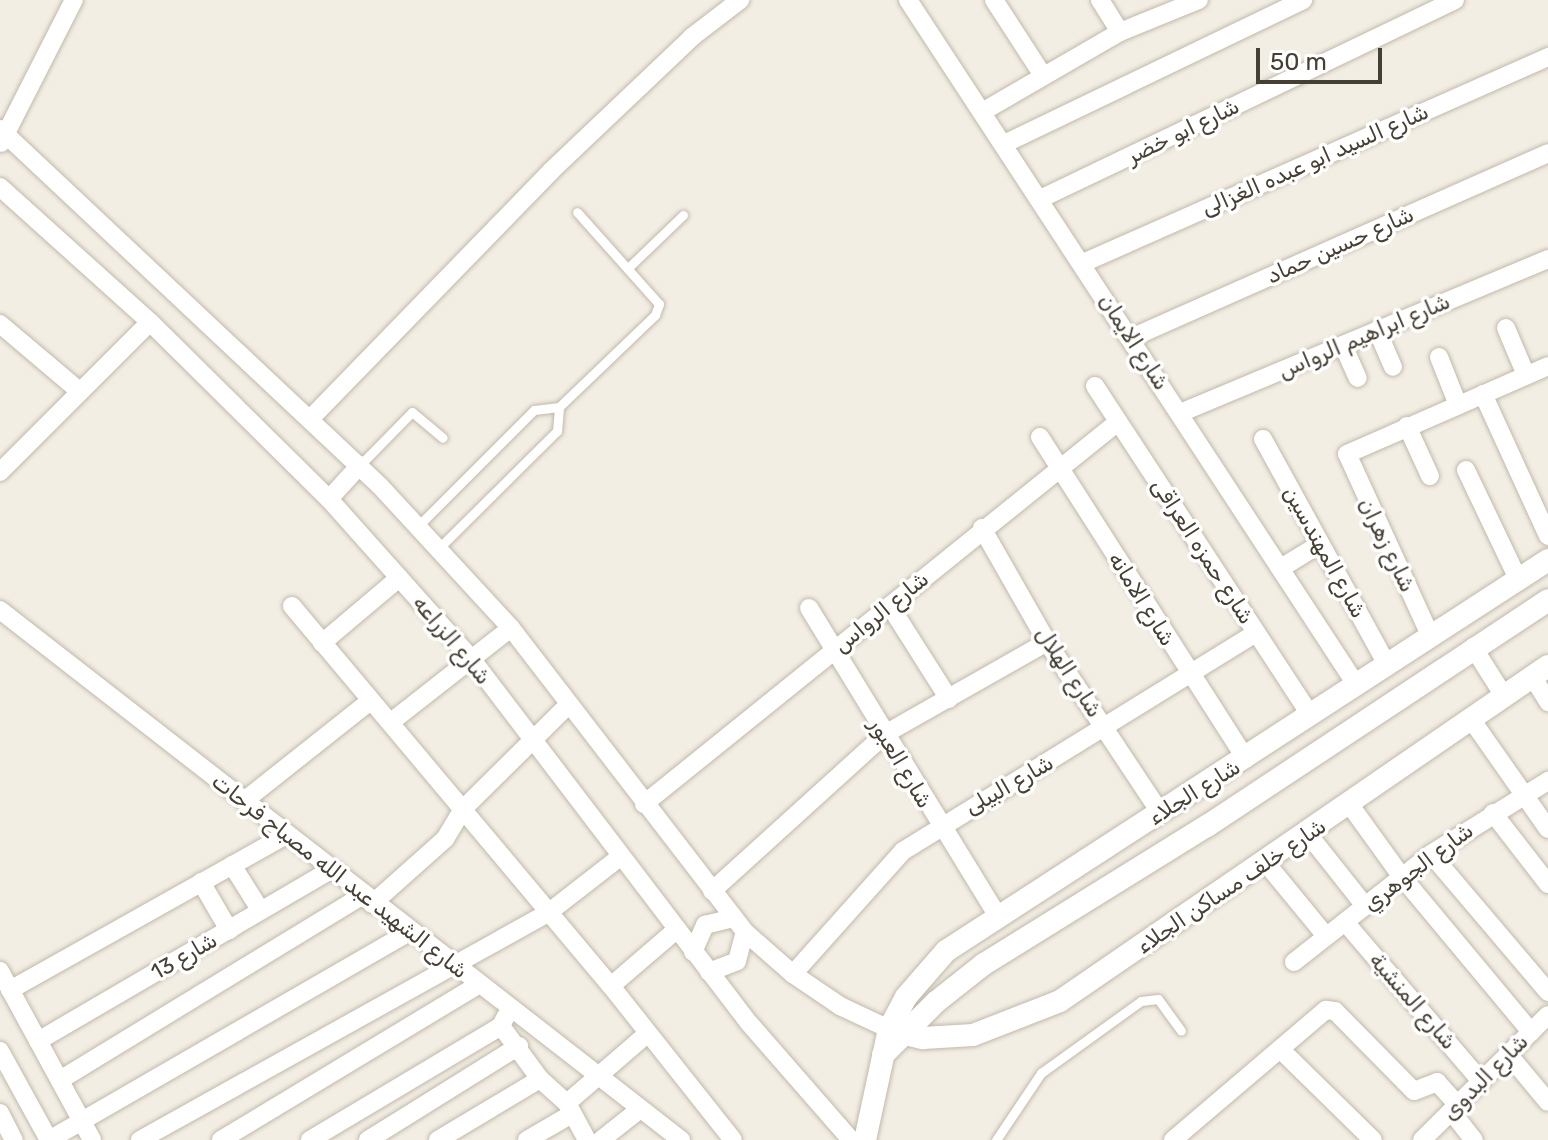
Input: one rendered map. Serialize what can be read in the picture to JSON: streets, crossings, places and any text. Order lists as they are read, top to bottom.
{
  "streets": {
    "street": [
      "شارع ابو خضر",
      "شارع السيد ابو عبده الغزالى",
      "شارع حسين حماد",
      "شارع ابراهيم الرواس",
      "شارع الايمان",
      "شارع زهران",
      "شارع حمزه العراقى",
      "شارع المهندسين",
      "شارع الامانه",
      "شارع الرواس",
      "شارع الزراعه",
      "شارع الهلال",
      "شارع العبور",
      "شارع البيلى",
      "شارع الجلاء",
      "شارع الجوهري",
      "شارع الشهيد عبد الله مصباح فرحات",
      "شارع خلف مساكن الجلاء",
      "شارع 13",
      "شارع المنشية",
      "شارع البدوى"
    ]
  },
  "crossings": [
    ["شارع ابو خضر", "شارع الايمان"],
    ["شارع السيد ابو عبده الغزالى", "شارع الايمان"],
    ["شارع حسين حماد", "شارع الايمان"],
    ["شارع ابراهيم الرواس", "شارع الايمان"],
    ["شارع الايمان", "شارع الجلاء"],
    ["شارع زهران", "شارع الجلاء"],
    ["شارع حمزه العراقى", "شارع الرواس"],
    ["شارع حمزه العراقى", "شارع البيلى"],
    ["شارع حمزه العراقى", "شارع الجلاء"],
    ["شارع المهندسين", "شارع الجلاء"],
    ["شارع الامانه", "شارع الرواس"],
    ["شارع الامانه", "شارع البيلى"],
    ["شارع الامانه", "شارع الجلاء"],
    ["شارع الرواس", "شارع الهلال"],
    ["شارع الرواس", "شارع العبور"],
    ["شارع الهلال", "شارع البيلى"],
    ["شارع الهلال", "شارع الجلاء"],
    ["شارع العبور", "شارع البيلى"],
    ["شارع العبور", "شارع الجلاء"],
    ["شارع الجلاء", "شارع خلف مساكن الجلاء"],
    ["شارع الجوهري", "شارع المنشية"],
    ["شارع الشهيد عبد الله مصباح فرحات", "شارع 13"],
    ["شارع المنشية", "شارع البدوى"]
  ],
  "scale_bar": "50 m"
}
